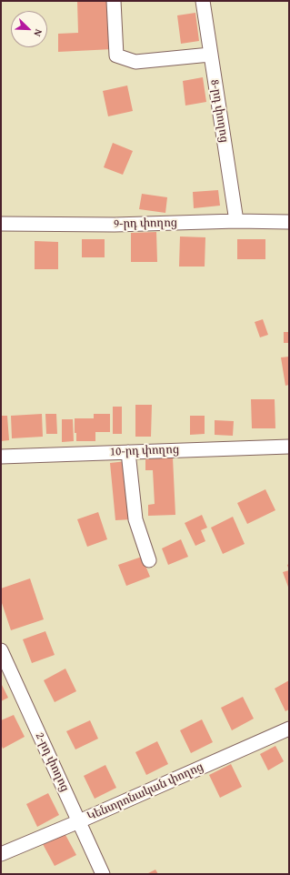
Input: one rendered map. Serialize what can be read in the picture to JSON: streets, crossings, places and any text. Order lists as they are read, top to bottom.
{
  "streets": {
    "street": [
      "8-րդ փողոց",
      "9-րդ փողոց",
      "10-րդ փողոց",
      "2-րդ փողոց",
      "Կենտրոնական փողոց"
    ]
  },
  "crossings": [
    ["8-րդ փողոց", "9-րդ փողոց"],
    ["2-րդ փողոց", "Կենտրոնական փողոց"]
  ],
  "north": "bottom right"
}
